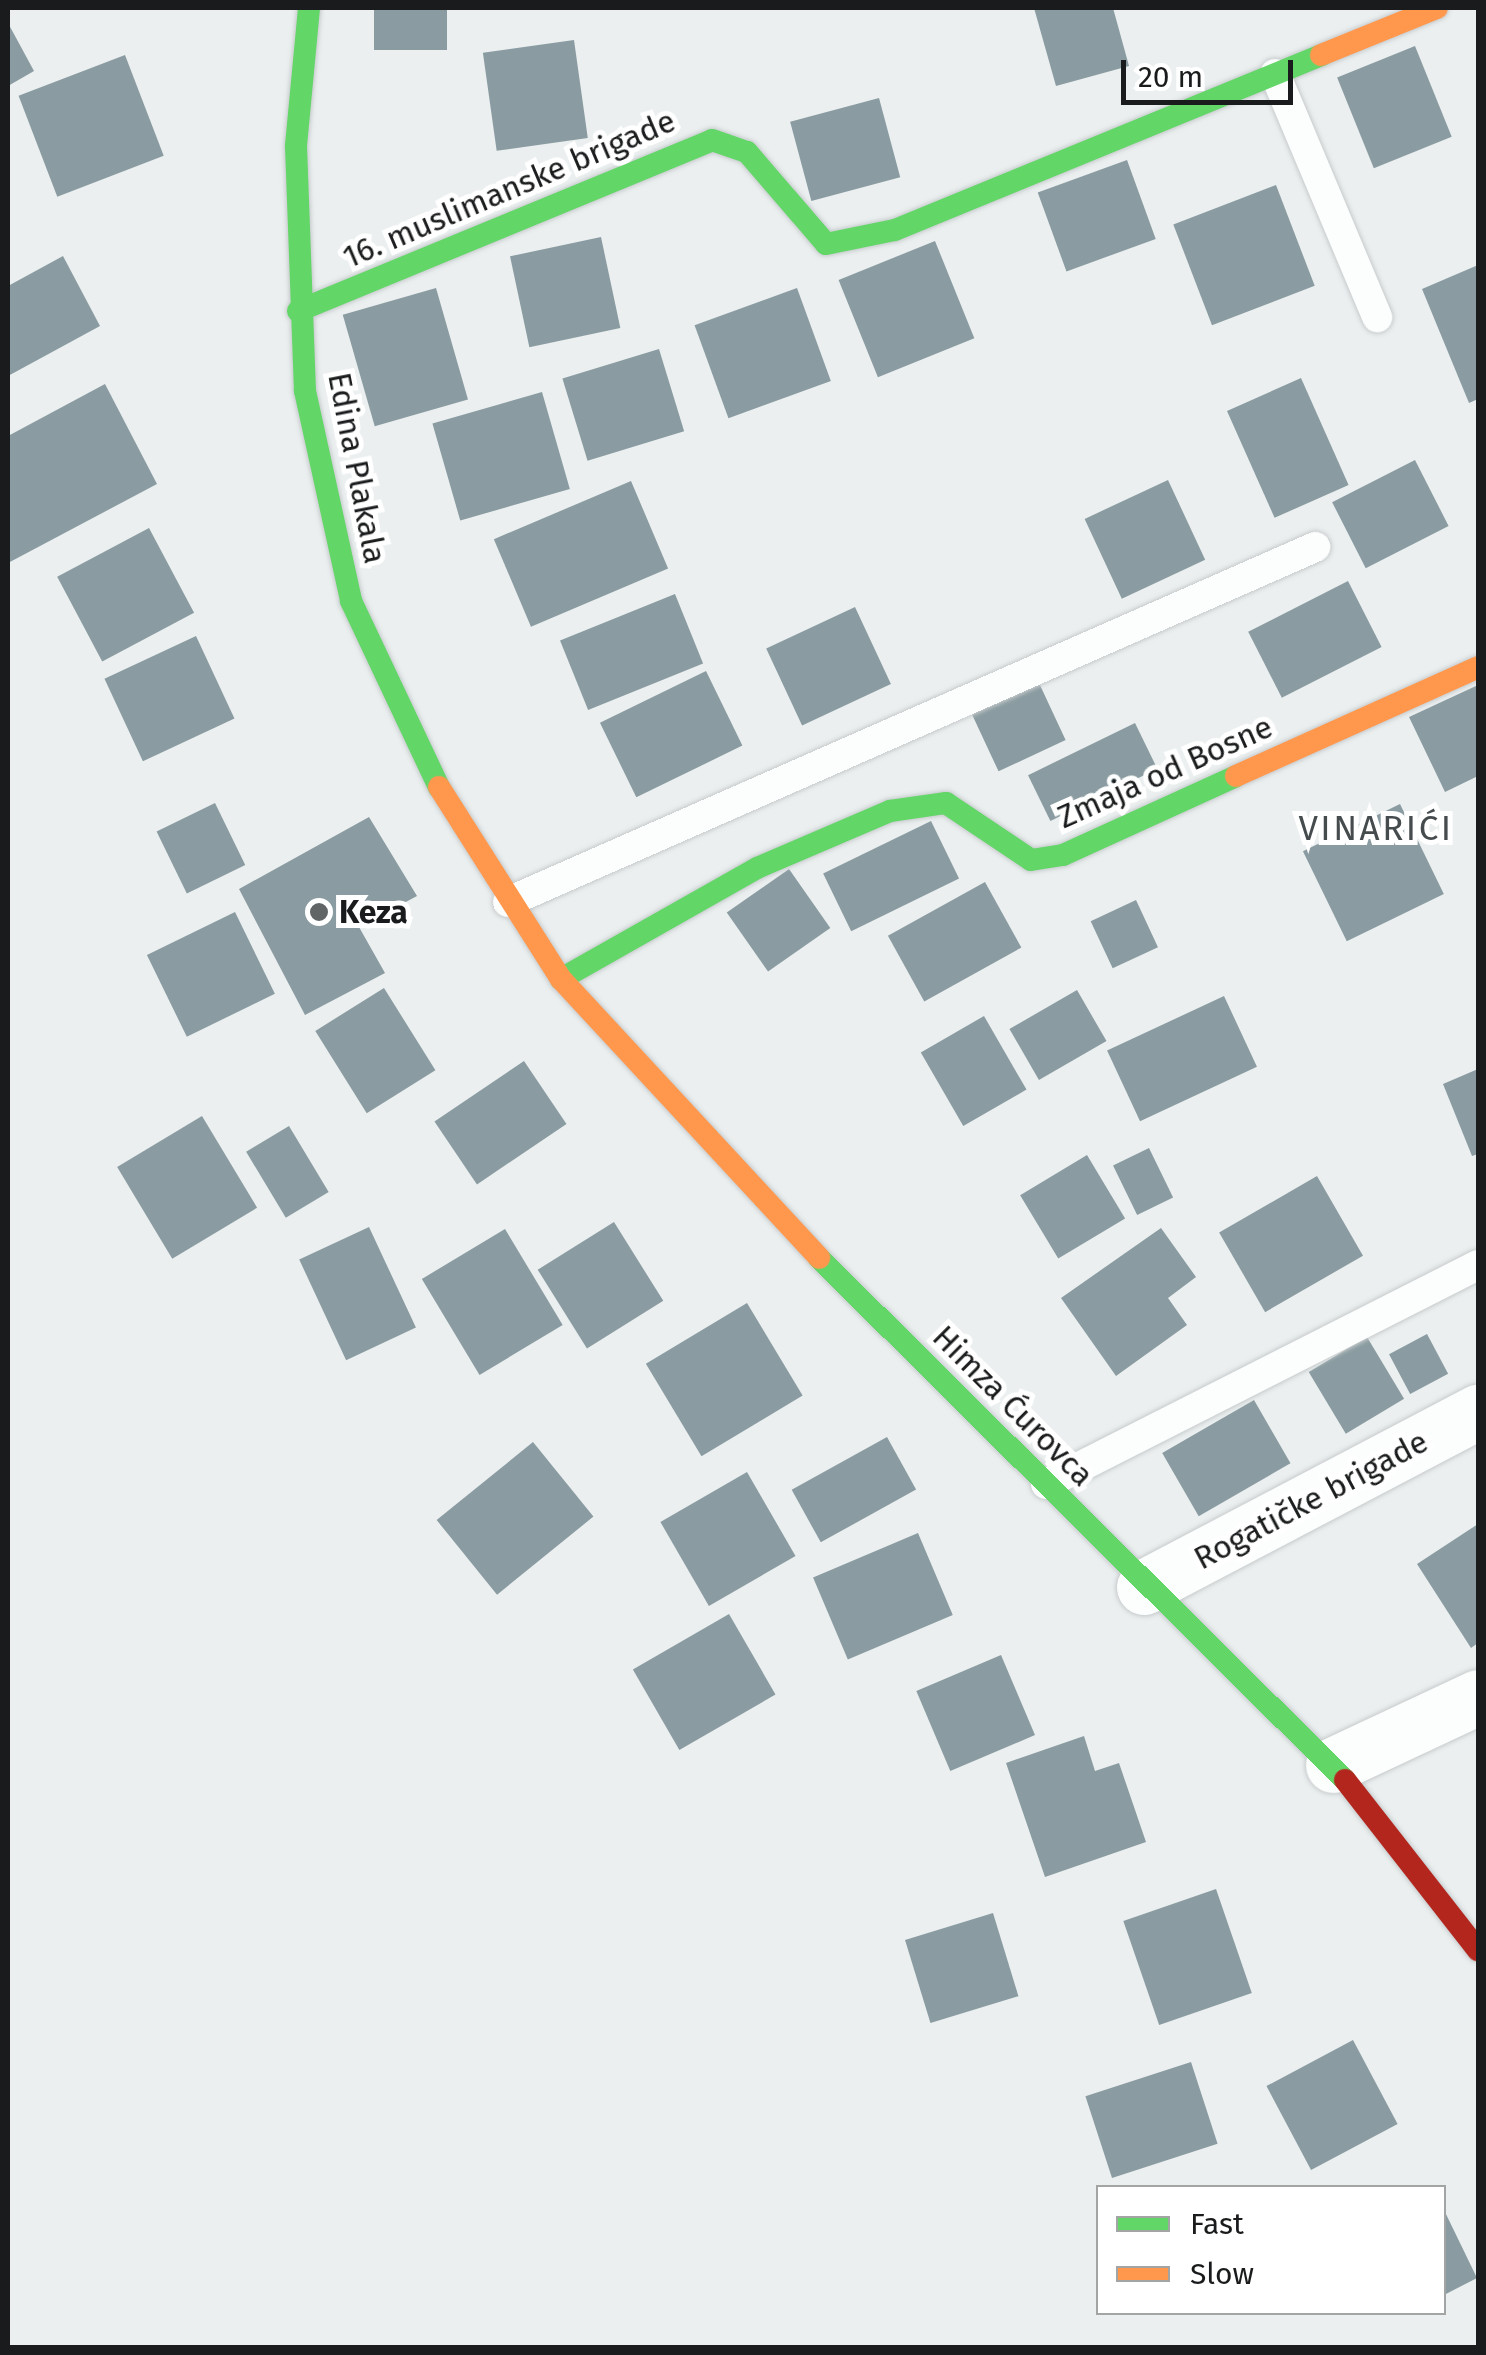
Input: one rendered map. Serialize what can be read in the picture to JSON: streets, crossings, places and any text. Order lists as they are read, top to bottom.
{
  "streets": {
    "main road": [
      "16. muslimanske brigade",
      "Edina Plakala",
      "Zmaja od Bosne",
      "Himza Ćurovca"
    ],
    "street": ["Rogatičke brigade"]
  },
  "crossings": [
    ["16. muslimanske brigade", "Edina Plakala"],
    ["Edina Plakala", "Himza Ćurovca"],
    ["Zmaja od Bosne", "Himza Ćurovca"],
    ["Himza Ćurovca", "Rogatičke brigade"]
  ],
  "districts": ["VINARIĆI"],
  "places": ["Keza"],
  "legend": ["Fast", "Slow"],
  "scale_bar": "20 m"
}
